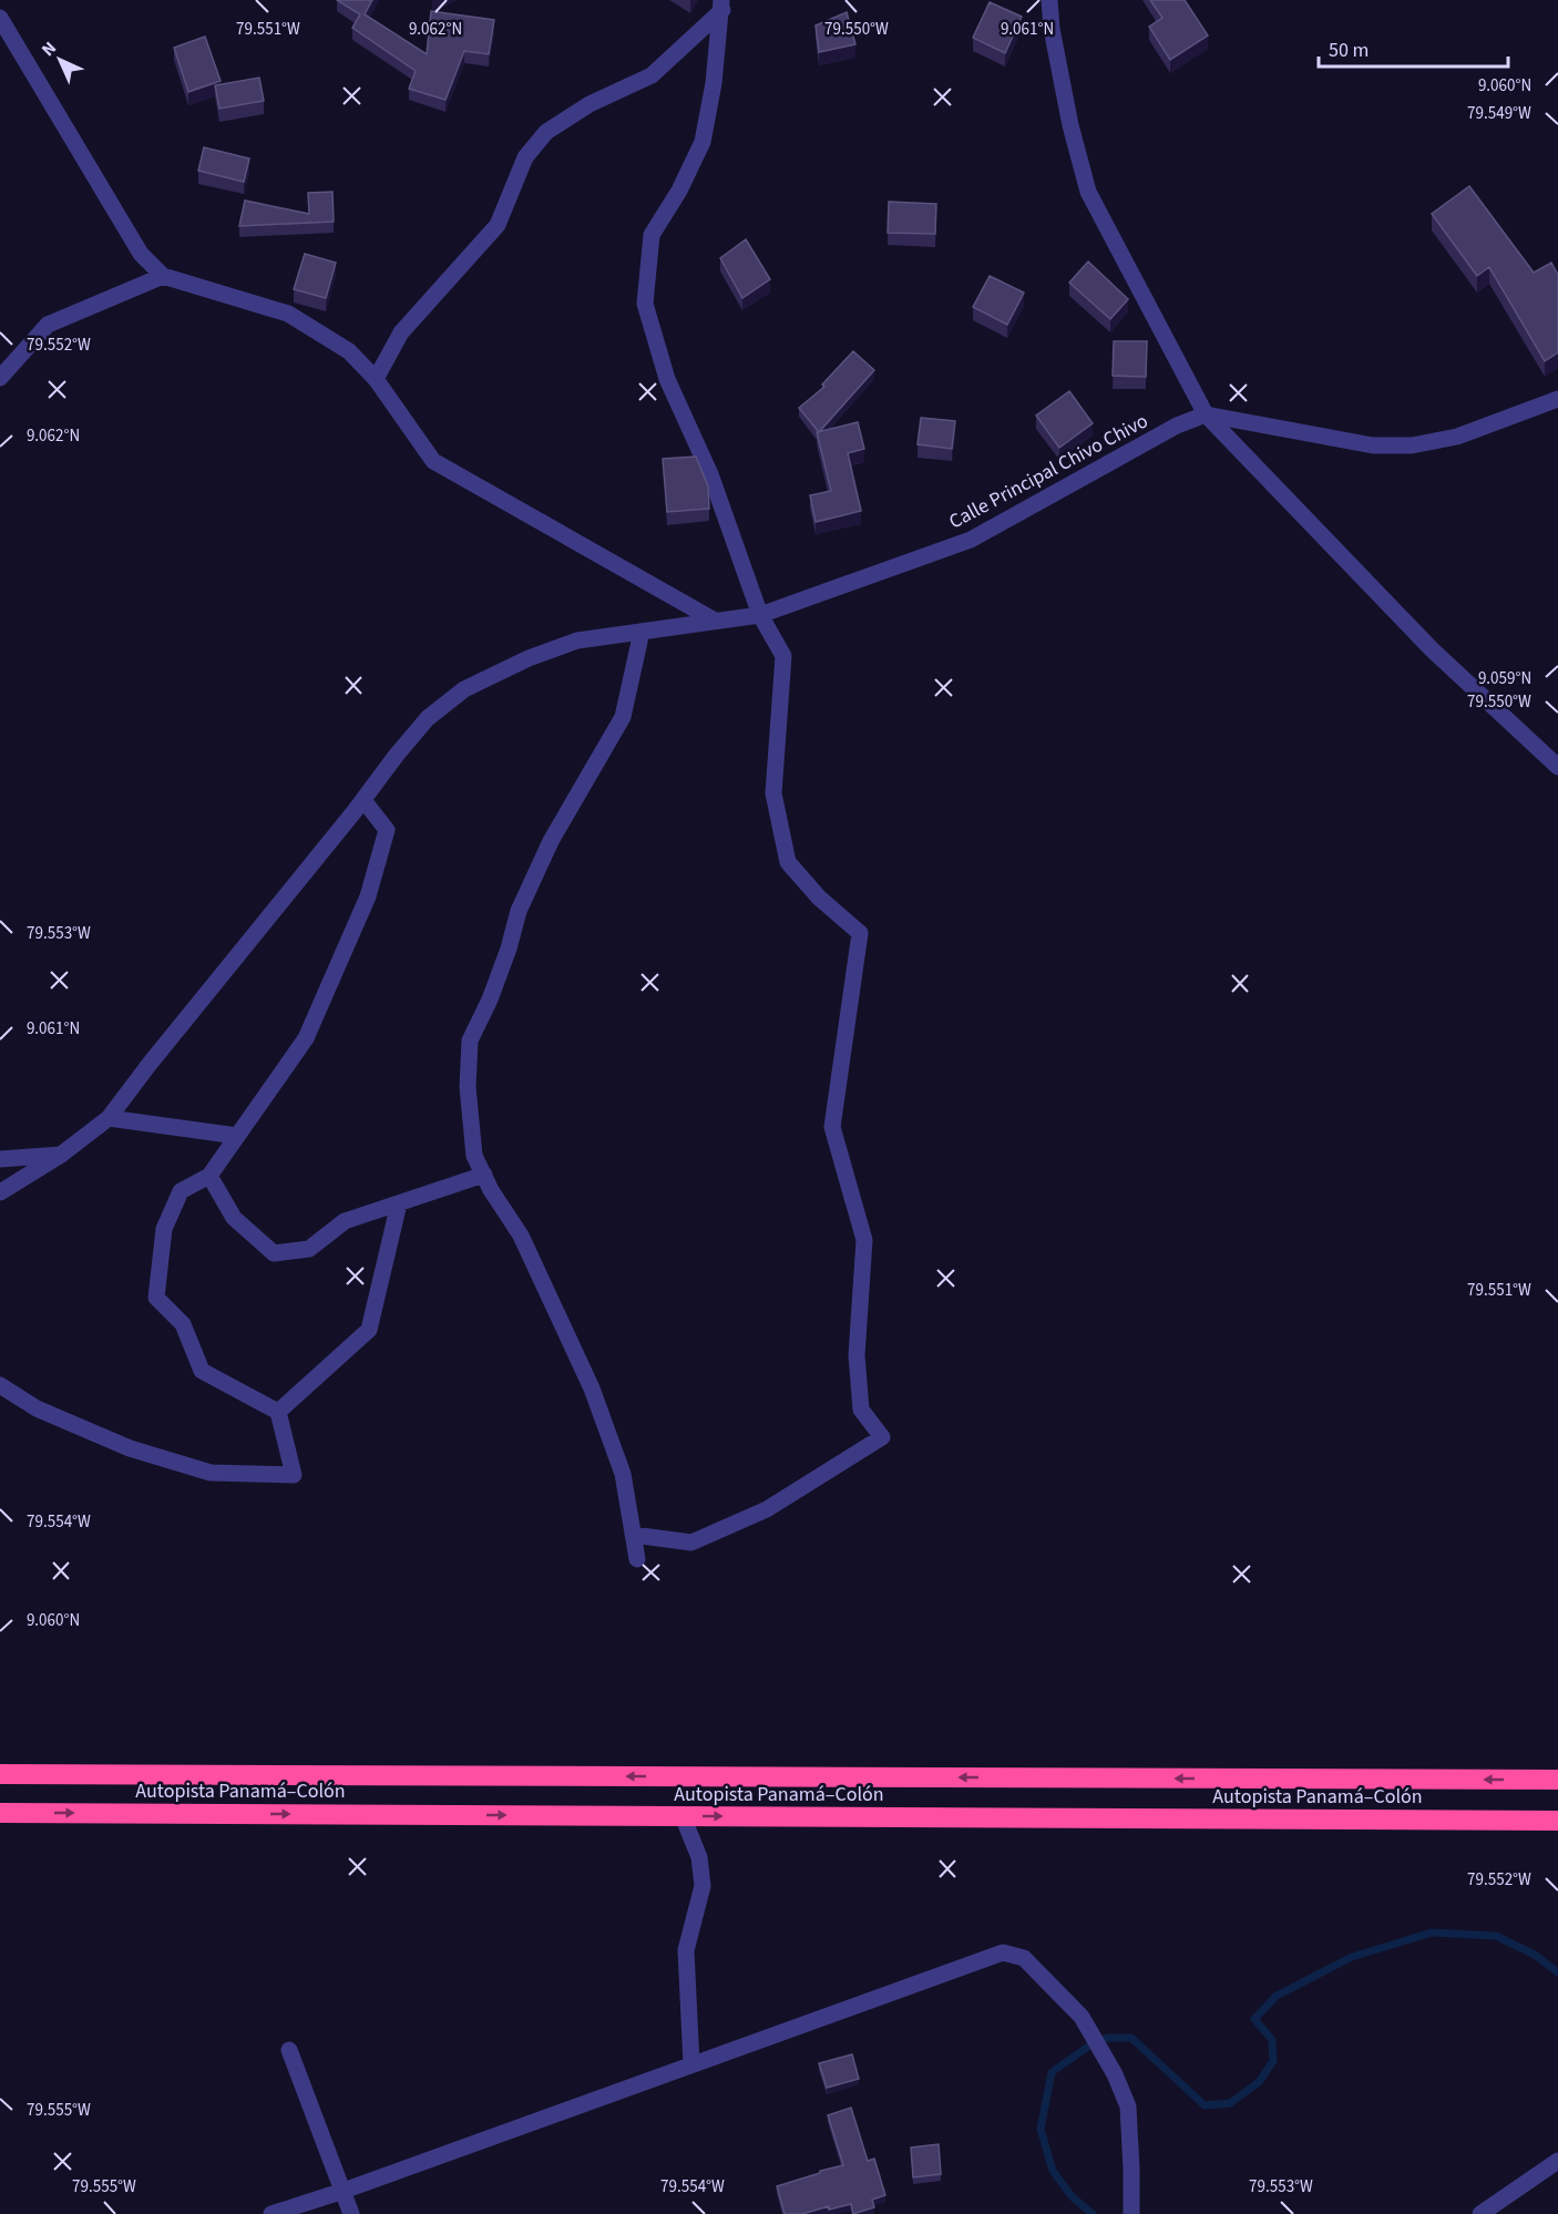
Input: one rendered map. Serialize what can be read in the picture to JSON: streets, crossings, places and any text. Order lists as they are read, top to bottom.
{
  "streets": {
    "highway": ["Autopista Panamá–Colón"],
    "street": ["Calle Principal Chivo Chivo"]
  },
  "scale_bar": "50 m",
  "north": "top left",
  "coordinates": [
    "79.551°W",
    "9.062°N",
    "79.550°W",
    "9.061°N",
    "9.060°N",
    "79.549°W",
    "79.552°W",
    "9.059°N",
    "79.553°W",
    "79.554°W",
    "79.555°W"
  ]
}
